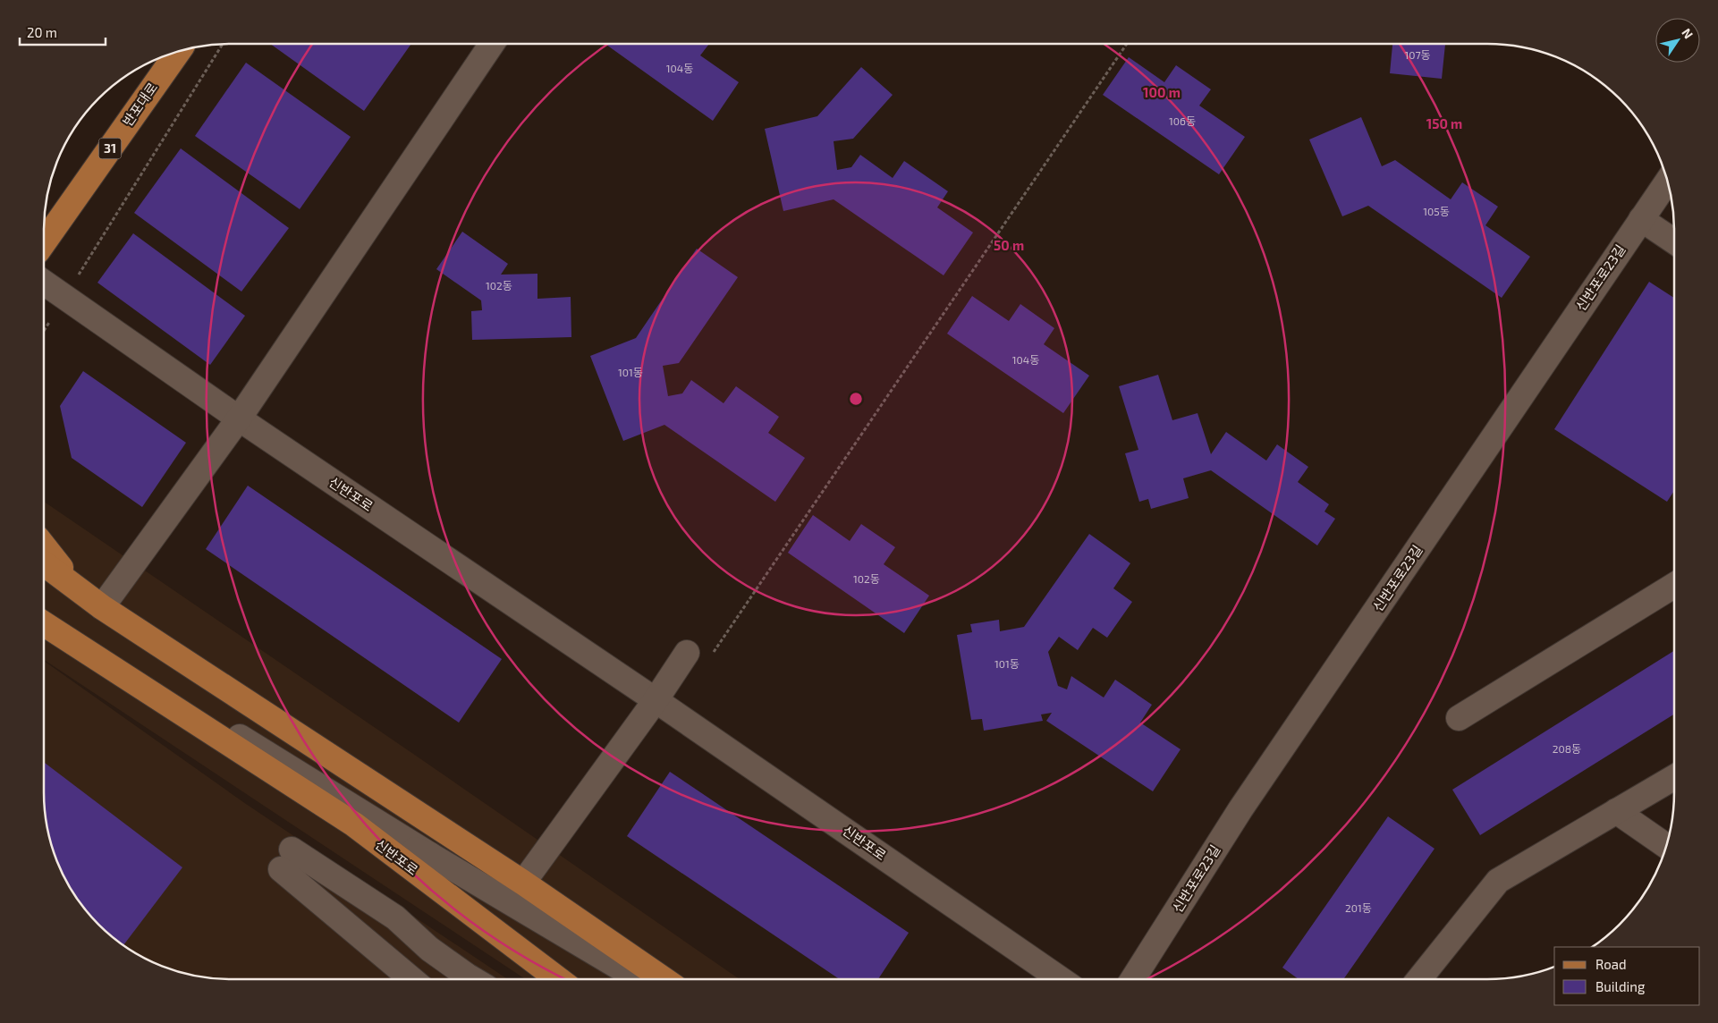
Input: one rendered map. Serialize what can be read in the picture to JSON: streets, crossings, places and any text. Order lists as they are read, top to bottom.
{
  "streets": {
    "main road": ["반포대로", "31", "신반포로"],
    "street": ["신반포로23길"]
  },
  "house_numbers": [
    "107동",
    "104동",
    "106동",
    "105동",
    "102동",
    "104동",
    "101동",
    "102동",
    "101동",
    "208동",
    "201동"
  ],
  "legend": ["Road", "Building"],
  "scale_bar": "20 m",
  "north": "top right",
  "rings": ["100 m", "150 m", "50 m"]
}
